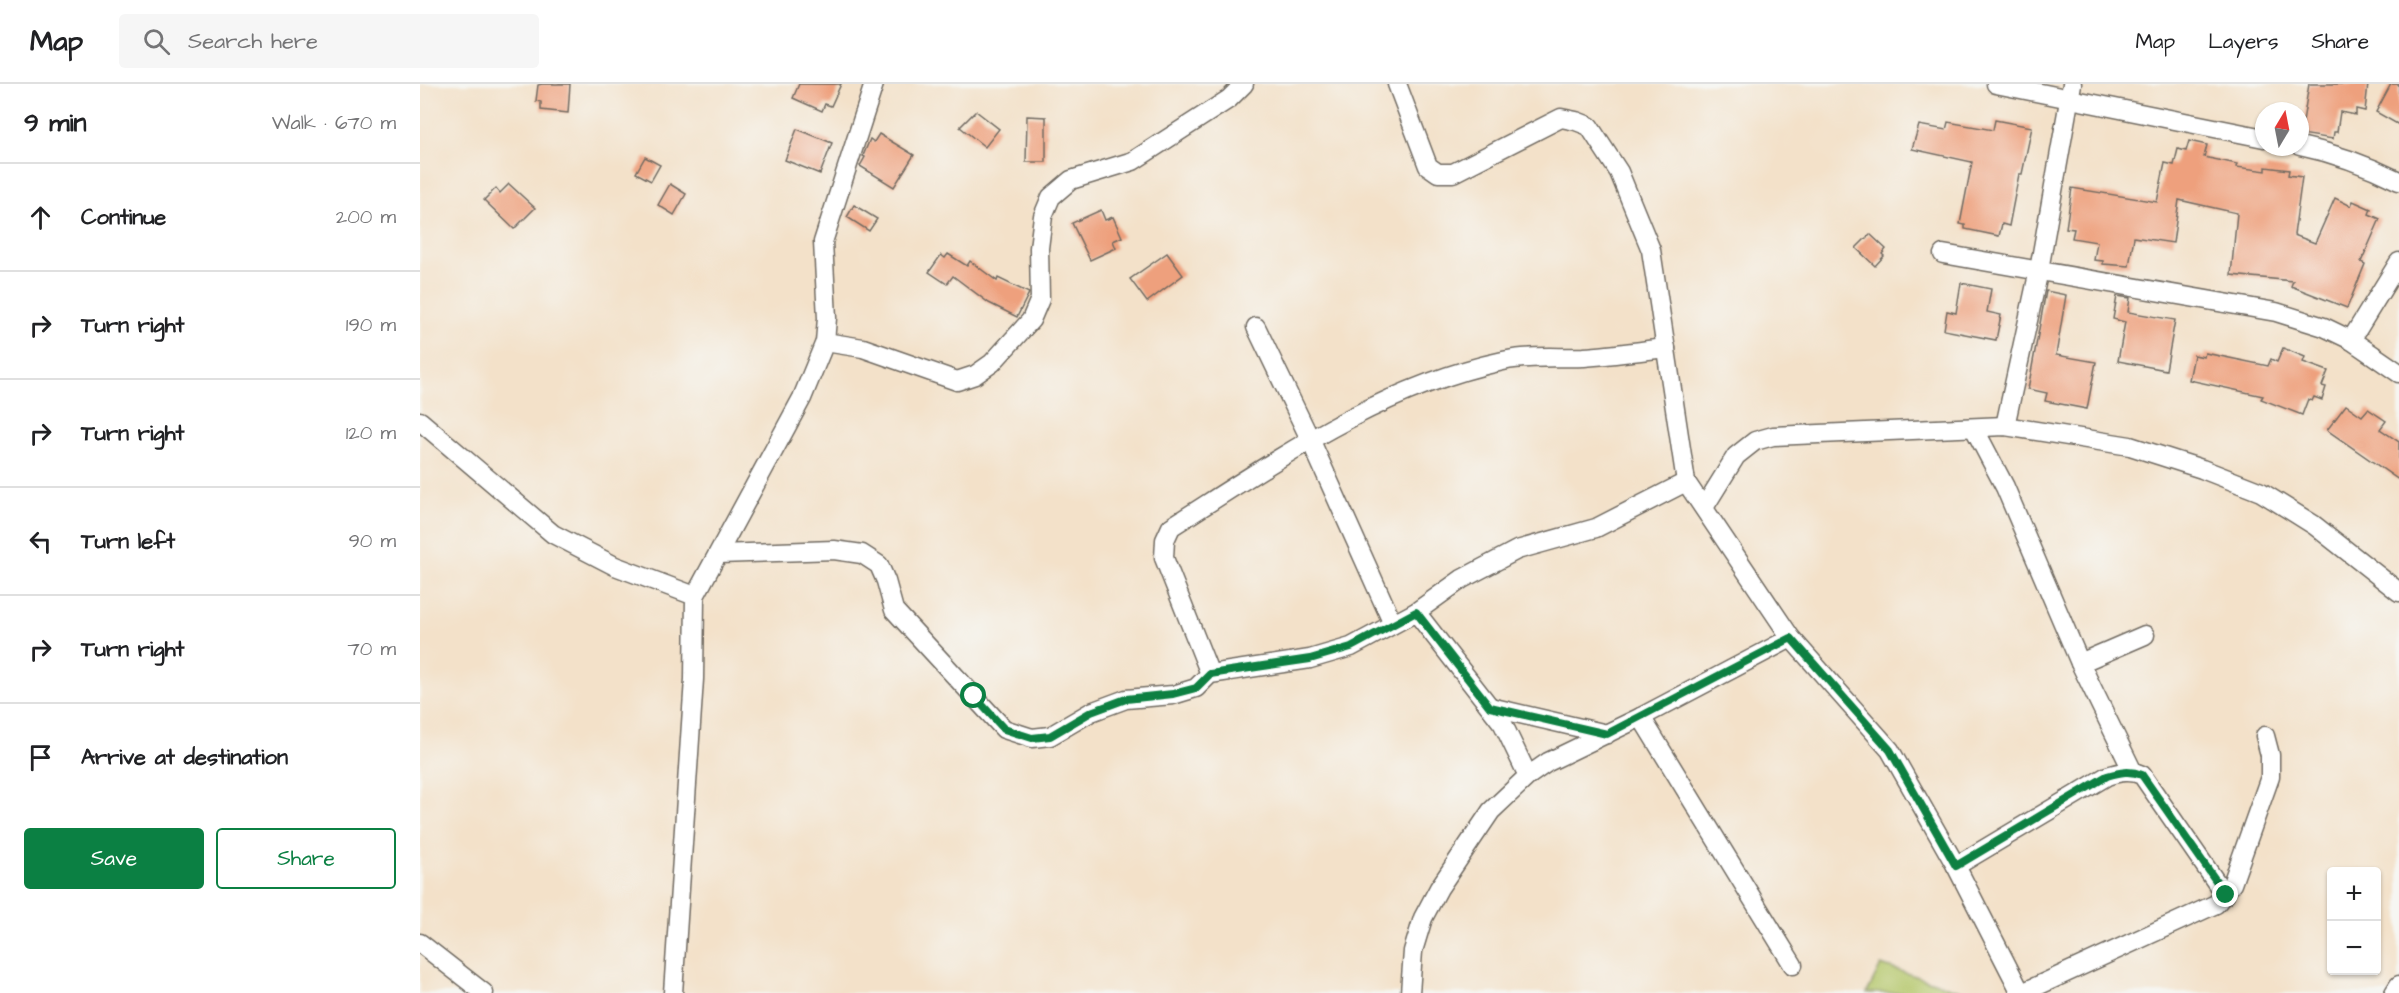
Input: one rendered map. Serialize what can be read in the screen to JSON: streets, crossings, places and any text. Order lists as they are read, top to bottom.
{
  "north": "top",
  "page": {
    "header": "Map",
    "search": "Search here",
    "nav": ["Map", "Layers", "Share"],
    "heading": ["9 min", "Walk · 670 m"],
    "list": [
      ["Continue", "200 m"],
      ["Turn right", "190 m"],
      ["Turn right", "120 m"],
      ["Turn left", "90 m"],
      ["Turn right", "70 m"],
      "Arrive at destination"
    ],
    "buttons": ["Save", "Share"],
    "map_buttons": ["+", "−"]
  }
}
